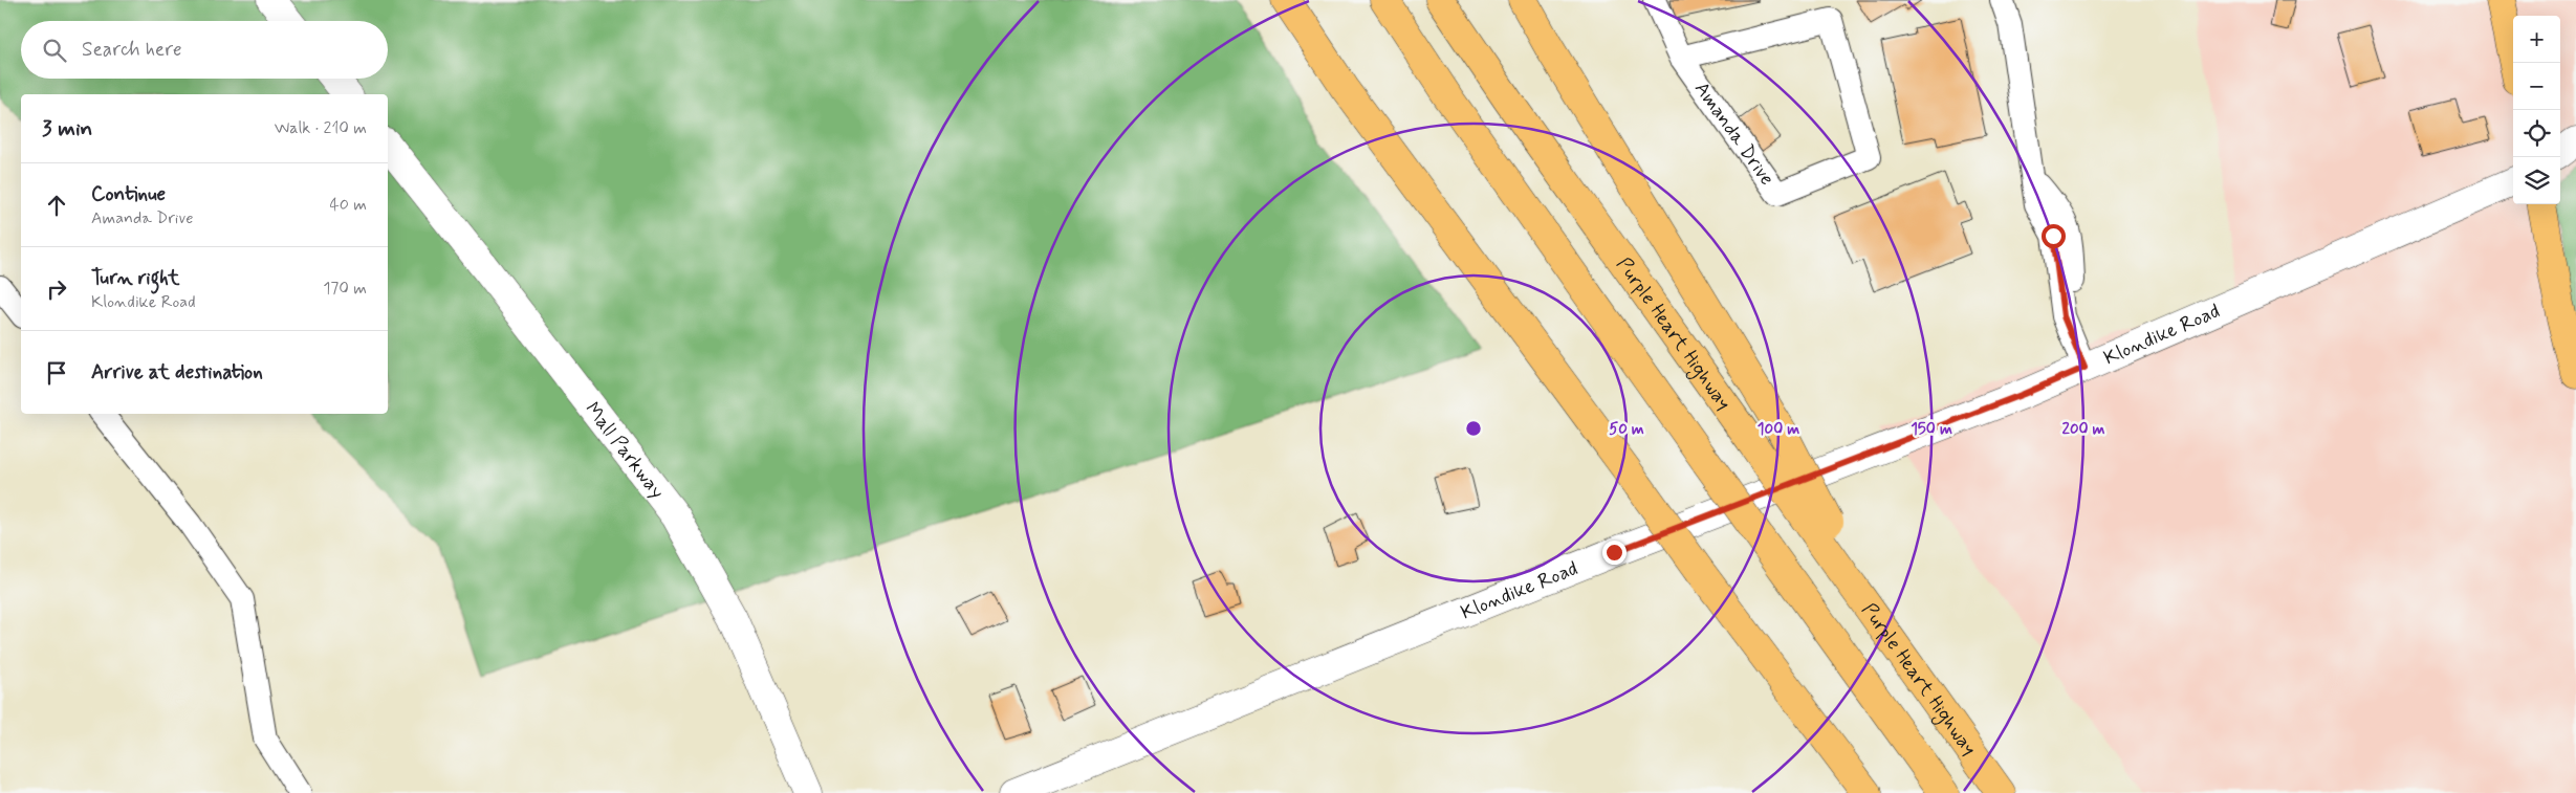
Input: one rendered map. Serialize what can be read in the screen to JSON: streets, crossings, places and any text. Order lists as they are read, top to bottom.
{
  "streets": {
    "main road": ["Purple Heart Highway"],
    "street": ["Amanda Drive", "Klondike Road", "Mall Parkway"]
  },
  "page": {
    "map_buttons": ["+", "−"],
    "search": "Search here",
    "heading": ["3 min", "Walk · 210 m"],
    "list": [
      ["Continue", "Amanda Drive", "40 m"],
      ["Turn right", "Klondike Road", "170 m"],
      "Arrive at destination"
    ]
  },
  "rings": [
    "50 m",
    "100 m",
    "150 m",
    "200 m"
  ]
}
